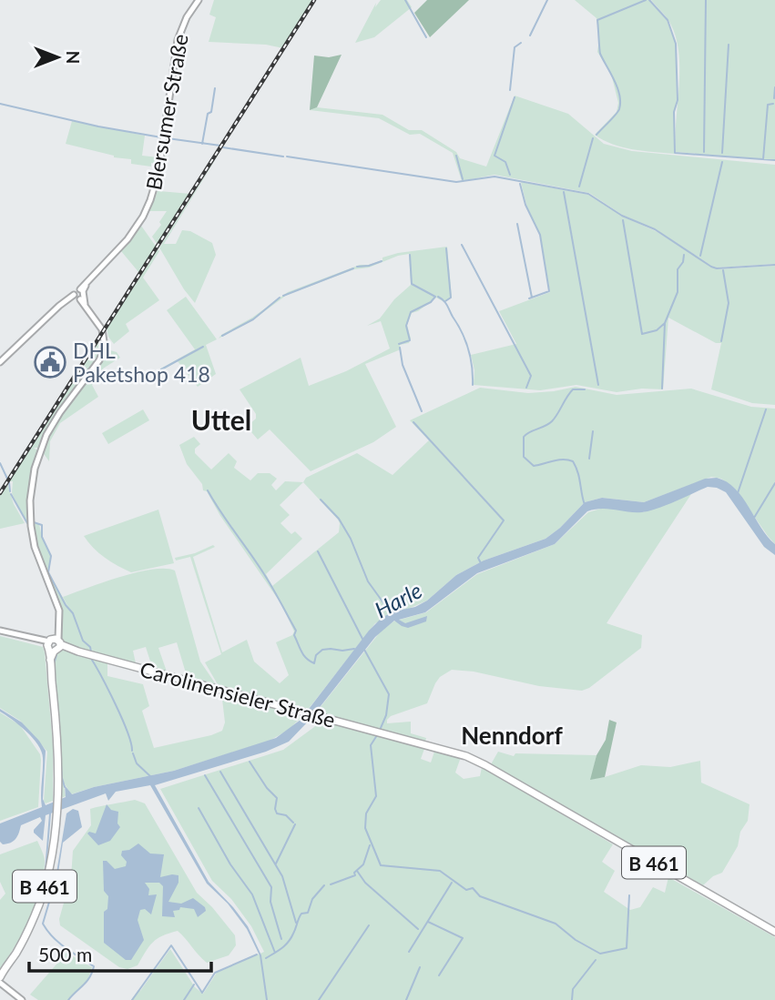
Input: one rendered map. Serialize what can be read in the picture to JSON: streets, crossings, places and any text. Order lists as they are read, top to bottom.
{
  "streets": {
    "main road": ["Blersumer Straße", "Carolinensieler Straße", "B 461"]
  },
  "crossings": [
    ["Carolinensieler Straße", "B 461"]
  ],
  "districts": ["Uttel", "Nenndorf"],
  "water": ["Harle"],
  "places": {
    "public building": ["DHL Paketshop 418"]
  },
  "scale_bar": "500 m",
  "north": "right"
}
